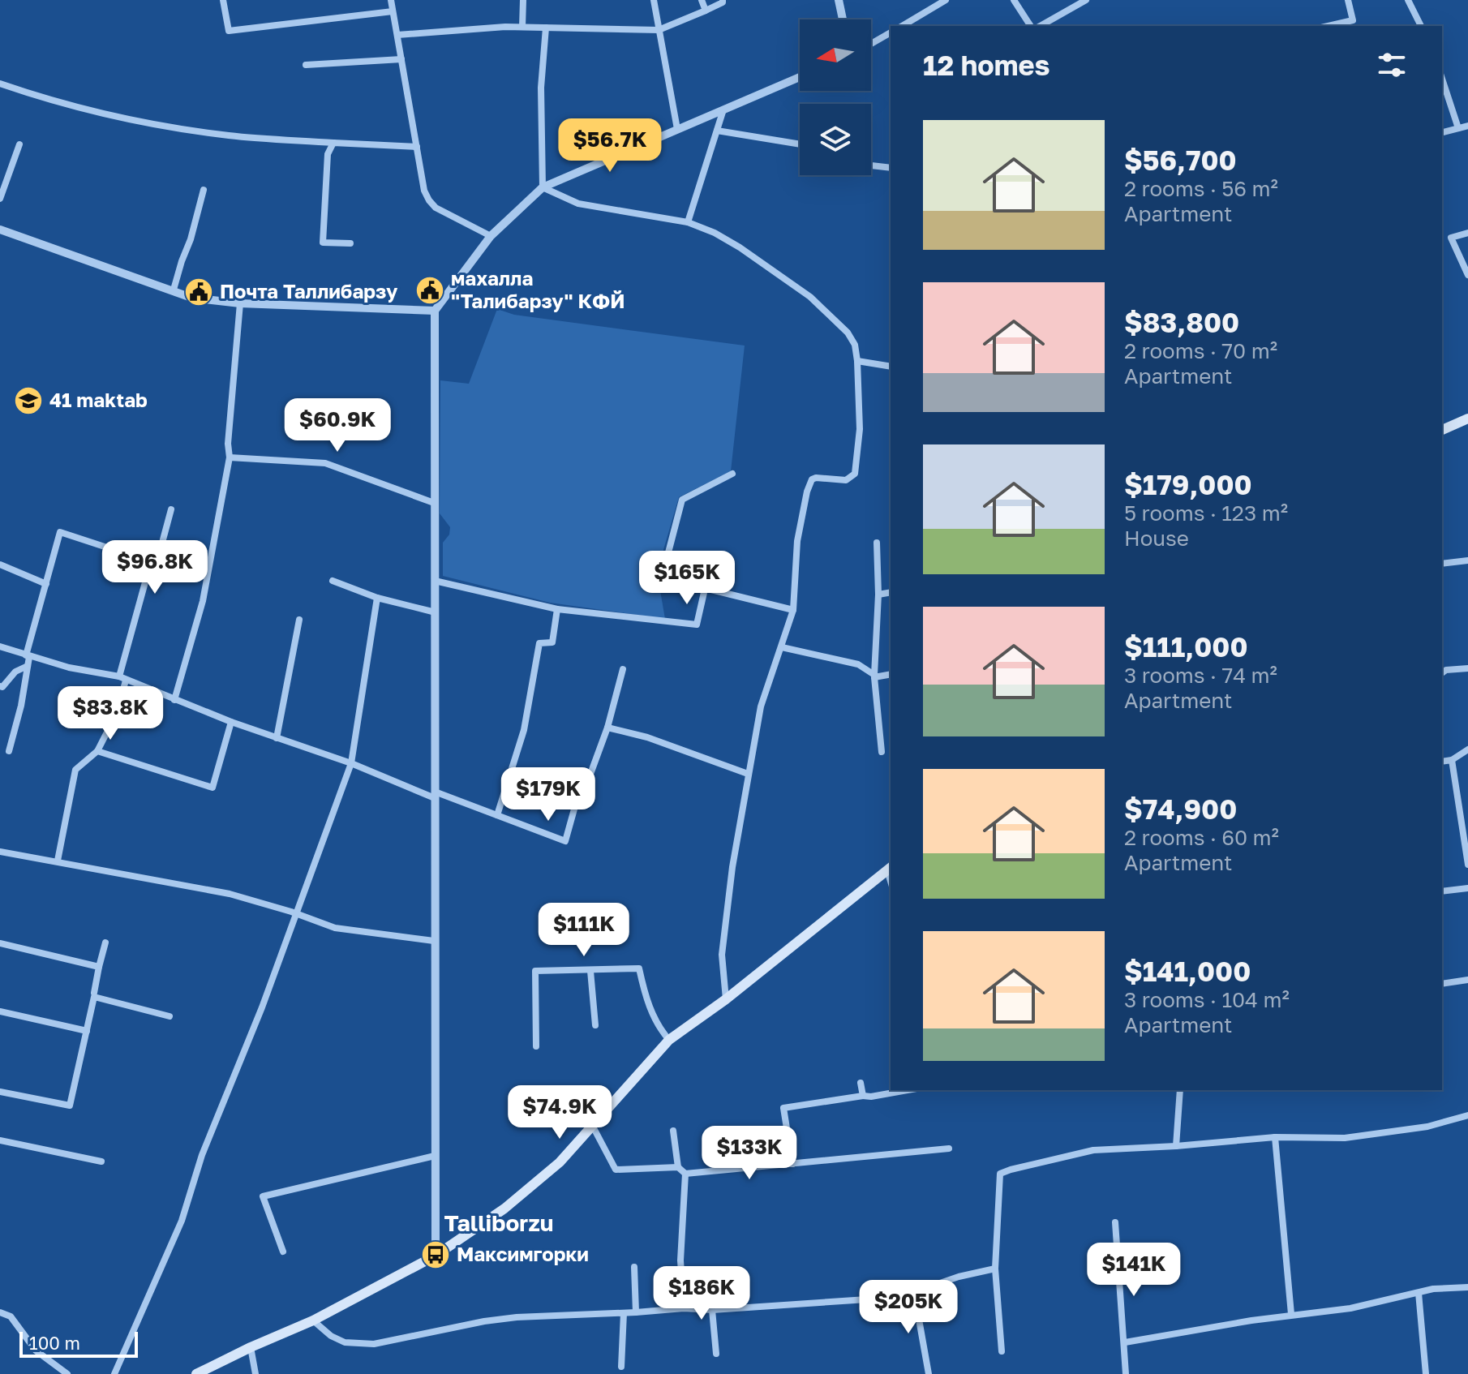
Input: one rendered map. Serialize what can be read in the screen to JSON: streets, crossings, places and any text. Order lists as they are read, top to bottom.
{
  "districts": ["Talliborzu"],
  "places": {
    "public building": ["махалла \"Талибарзу\" КФЙ", "Почта Таллибарзу"],
    "school or university": ["41 maktab"],
    "bus stop": ["Максимгорки"]
  },
  "scale_bar": "100 m",
  "north": "left",
  "page": {
    "heading": "12 homes",
    "list": [
      {
        "name": "$56,700",
        "note": "2 rooms · 56 m² · Apartment"
      },
      {
        "name": "$83,800",
        "note": "2 rooms · 70 m² · Apartment"
      },
      {
        "name": "$179,000",
        "note": "5 rooms · 123 m² · House"
      },
      {
        "name": "$111,000",
        "note": "3 rooms · 74 m² · Apartment"
      },
      {
        "name": "$74,900",
        "note": "2 rooms · 60 m² · Apartment"
      },
      {
        "name": "$141,000",
        "note": "3 rooms · 104 m² · Apartment"
      }
    ],
    "price": [
      "$56.7K",
      "$60.9K",
      "$96.8K",
      "$165K",
      "$83.8K",
      "$179K",
      "$111K",
      "$74.9K",
      "$133K",
      "$141K",
      "$186K",
      "$205K"
    ],
    "scale": "100 m"
  }
}
